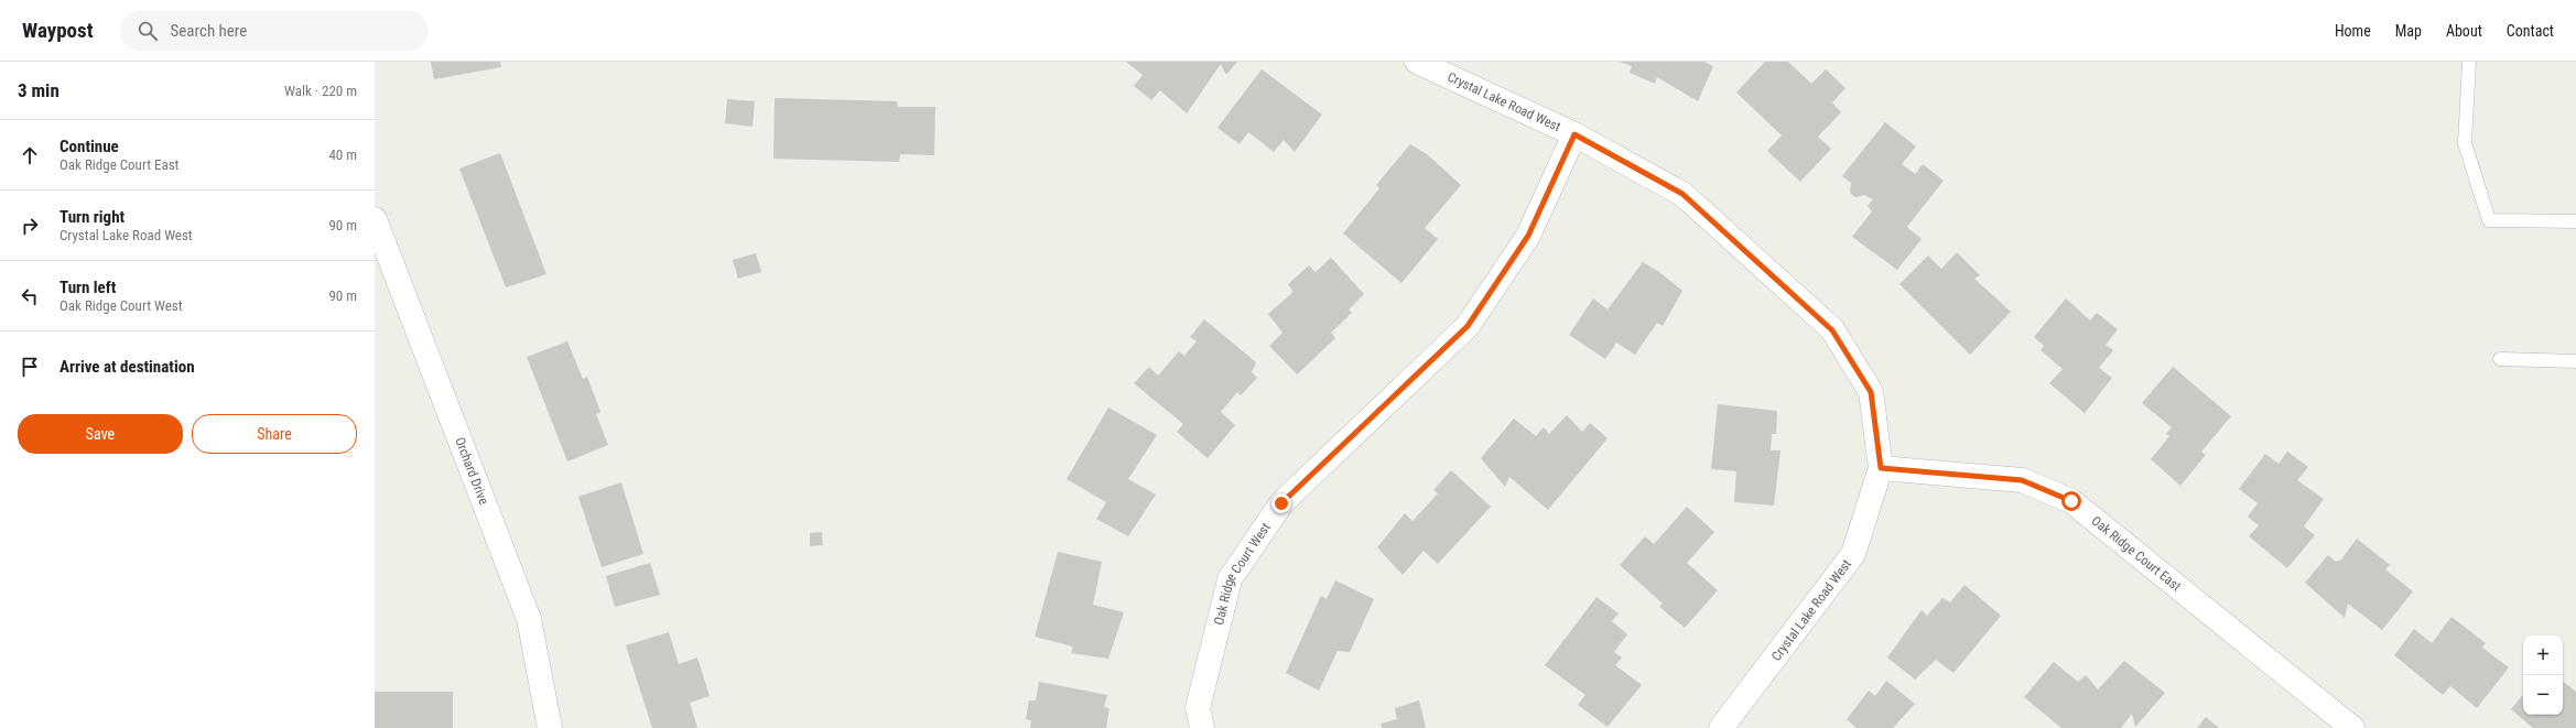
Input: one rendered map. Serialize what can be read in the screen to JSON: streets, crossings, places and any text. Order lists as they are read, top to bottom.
{
  "streets": {
    "street": [
      "Crystal Lake Road West",
      "Orchard Drive",
      "Oak Ridge Court East",
      "Oak Ridge Court West"
    ]
  },
  "crossings": [
    ["Crystal Lake Road West", "Oak Ridge Court East"],
    ["Crystal Lake Road West", "Oak Ridge Court West"]
  ],
  "page": {
    "header": "Waypost",
    "search": "Search here",
    "nav": [
      "Home",
      "Map",
      "About",
      "Contact"
    ],
    "heading": ["3 min", "Walk · 220 m"],
    "list": [
      ["Continue", "Oak Ridge Court East", "40 m"],
      ["Turn right", "Crystal Lake Road West", "90 m"],
      ["Turn left", "Oak Ridge Court West", "90 m"],
      "Arrive at destination"
    ],
    "buttons": ["Save", "Share"],
    "map_buttons": ["+", "−"]
  }
}
